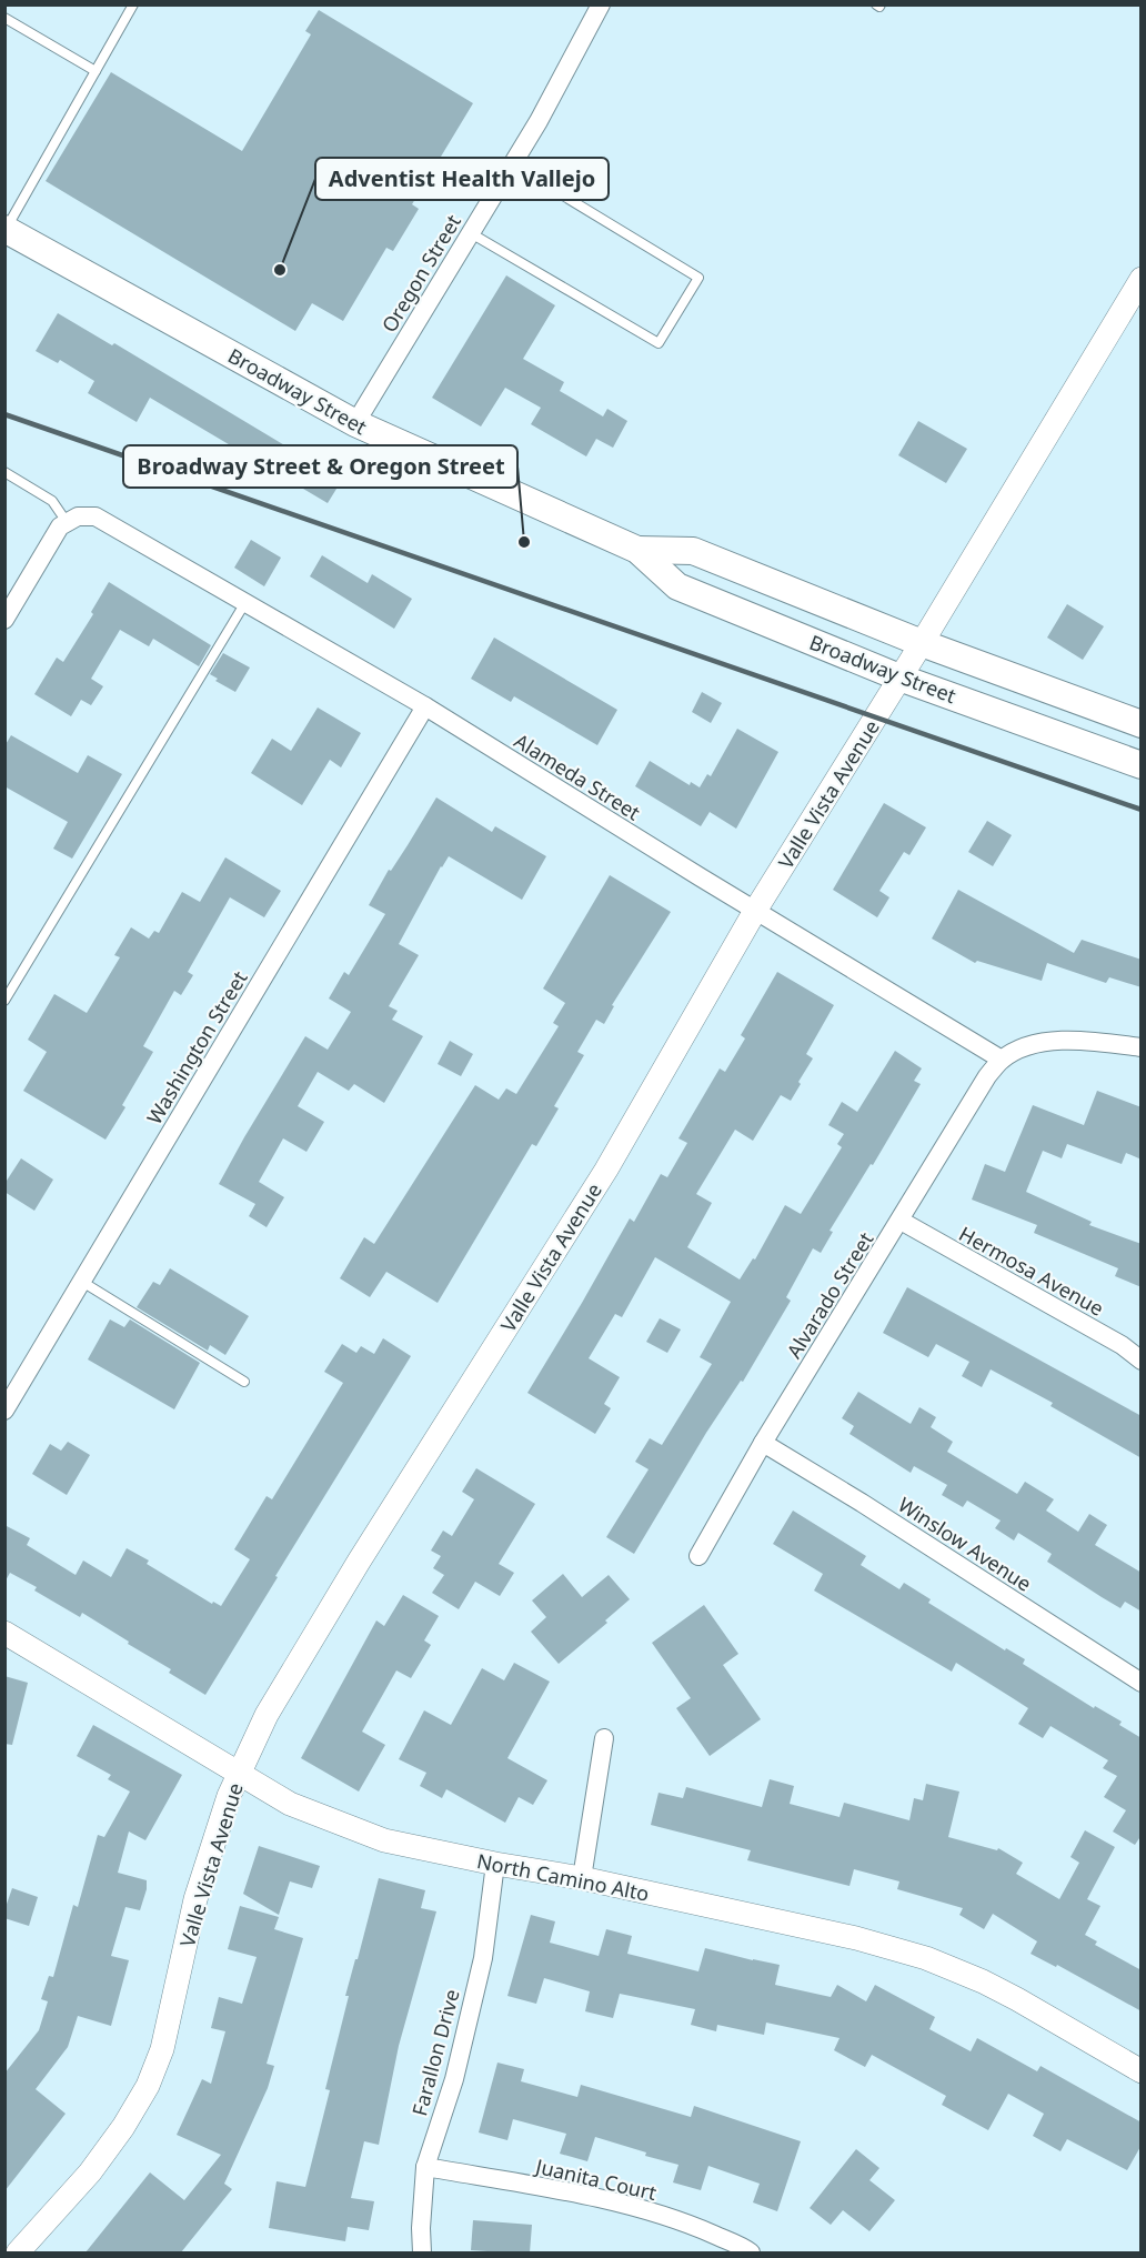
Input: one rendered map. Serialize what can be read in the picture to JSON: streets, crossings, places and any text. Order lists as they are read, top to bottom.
{
  "streets": {
    "main road": ["Broadway Street"],
    "street": [
      "Oregon Street",
      "Alameda Street",
      "Valle Vista Avenue",
      "Washington Street",
      "Hermosa Avenue",
      "Alvarado Street",
      "Winslow Avenue",
      "North Camino Alto",
      "Farallon Drive",
      "Juanita Court"
    ]
  },
  "crossings": [
    ["Oregon Street", "Broadway Street"],
    ["Broadway Street", "Valle Vista Avenue"],
    ["Alameda Street", "Valle Vista Avenue"],
    ["Alameda Street", "Washington Street"],
    ["Alameda Street", "Alvarado Street"],
    ["Valle Vista Avenue", "North Camino Alto"],
    ["Hermosa Avenue", "Alvarado Street"],
    ["Alvarado Street", "Winslow Avenue"],
    ["North Camino Alto", "Farallon Drive"],
    ["Farallon Drive", "Juanita Court"]
  ],
  "places": ["Adventist Health Vallejo", "Broadway Street & Oregon Street"]
}
